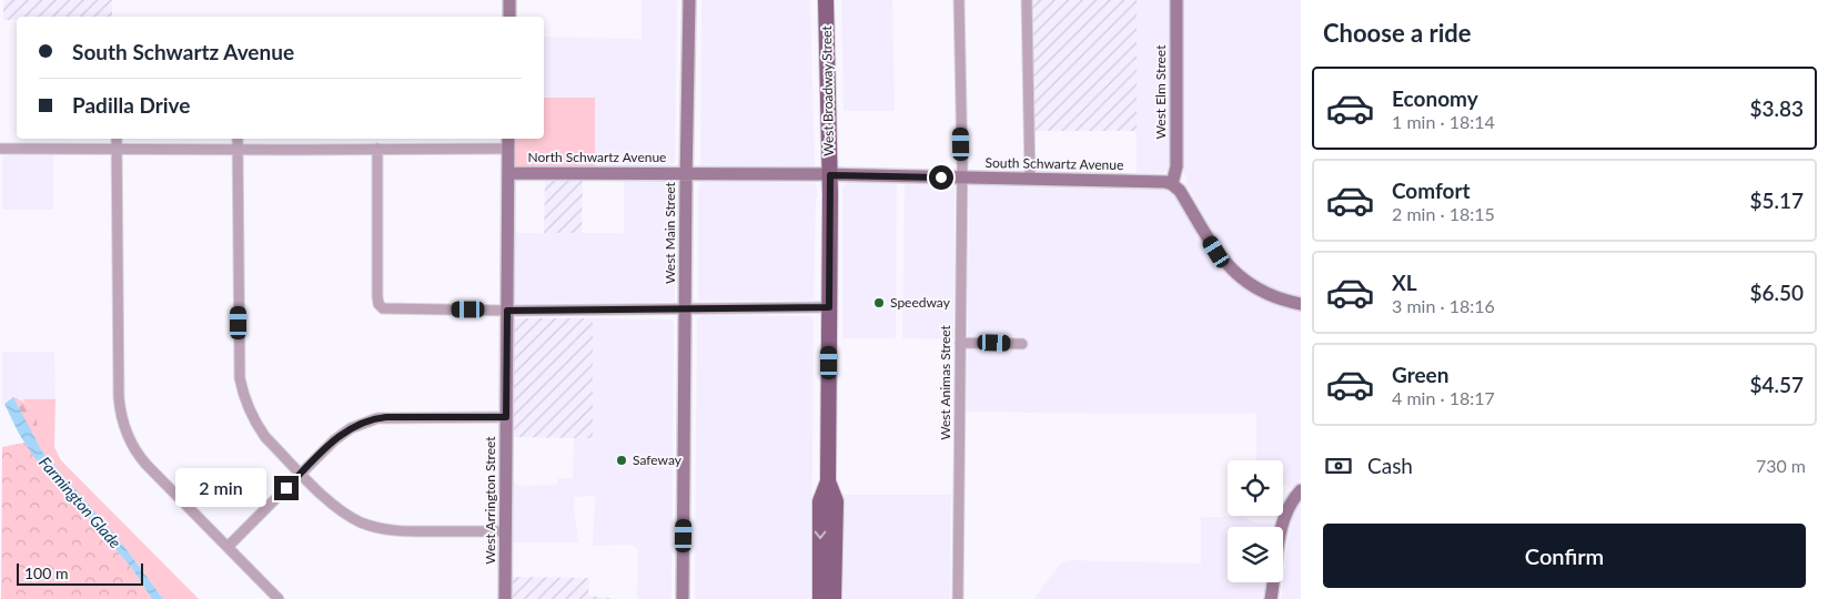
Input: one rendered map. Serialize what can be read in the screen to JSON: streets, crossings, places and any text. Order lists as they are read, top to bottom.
{
  "streets": {
    "main road": ["West Broadway Street"],
    "street": [
      "West Elm Street",
      "North Schwartz Avenue",
      "South Schwartz Avenue",
      "West Main Street",
      "West Animas Street",
      "West Arrington Street"
    ]
  },
  "crossings": [
    ["West Broadway Street", "South Schwartz Avenue"],
    ["West Elm Street", "South Schwartz Avenue"],
    ["North Schwartz Avenue", "South Schwartz Avenue"],
    ["North Schwartz Avenue", "West Main Street"],
    ["North Schwartz Avenue", "West Arrington Street"],
    ["South Schwartz Avenue", "West Main Street"],
    ["South Schwartz Avenue", "West Animas Street"]
  ],
  "water": ["Farmington Glade"],
  "places": ["Speedway", "Safeway"],
  "scale_bar": "100 m",
  "page": {
    "heading": "Choose a ride",
    "banner": ["South Schwartz Avenue", "Padilla Drive"],
    "list": [
      {
        "name": "Economy",
        "note": "1 min · 18:14",
        "value": "$3.83"
      },
      {
        "name": "Comfort",
        "note": "2 min · 18:15",
        "value": "$5.17"
      },
      {
        "name": "XL",
        "note": "3 min · 18:16",
        "value": "$6.50"
      },
      {
        "name": "Green",
        "note": "4 min · 18:17",
        "value": "$4.57"
      }
    ],
    "pay": ["Cash", "730 m"],
    "bubble": "2 min",
    "buttons": "Confirm",
    "scale": "100 m"
  }
}
